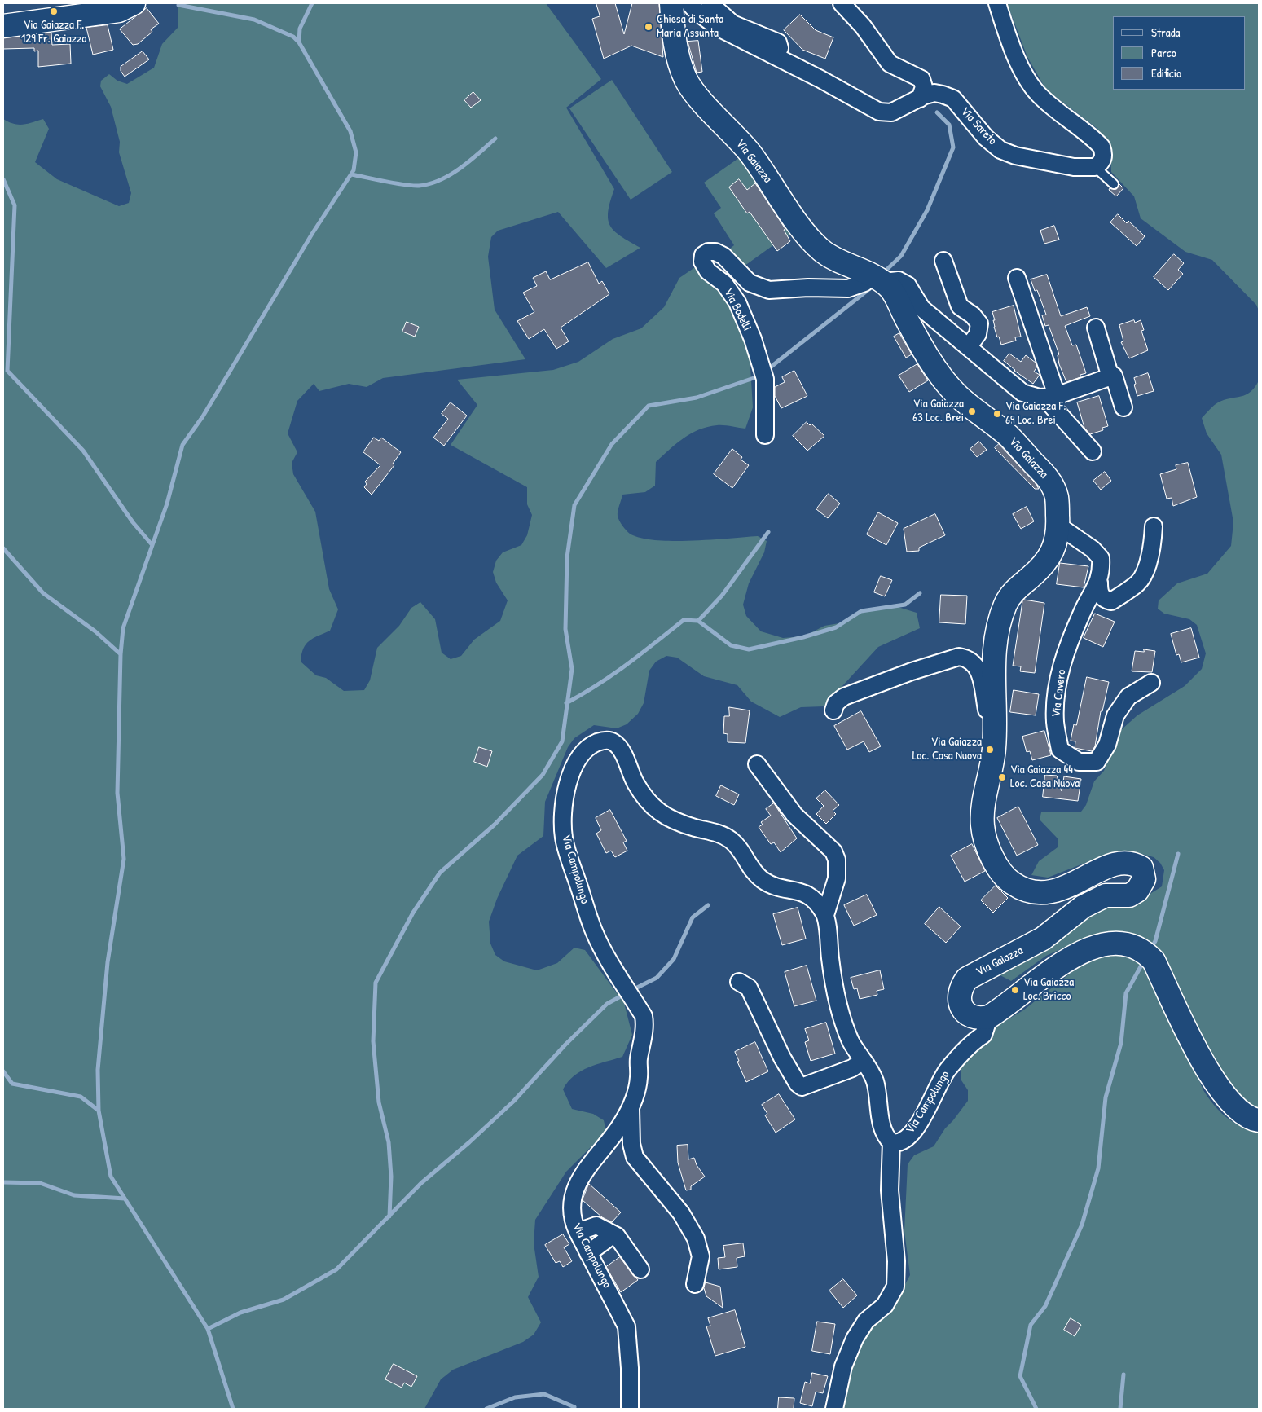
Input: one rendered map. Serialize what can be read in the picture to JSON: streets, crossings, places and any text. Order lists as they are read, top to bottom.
{
  "streets": {
    "main road": ["Via Gaiazza"],
    "street": [
      "Via Sareto",
      "Via Badelli",
      "Via Cavero",
      "Via Campolungo"
    ]
  },
  "crossings": [
    ["Via Gaiazza", "Via Badelli"],
    ["Via Gaiazza", "Via Cavero"],
    ["Via Gaiazza", "Via Campolungo"]
  ],
  "places": [
    "Via Gaiazza F. 129 Fr. Gaiazza",
    "Chiesa di Santa Maria Assunta",
    "Via Gaiazza 63 Loc. Brei",
    "Via Gaiazza F. 69 Loc. Brei",
    "Via Gaiazza Loc. Casa Nuova",
    "Via Gaiazza 44 Loc. Casa Nuova",
    "Via Gaiazza Loc. Bricco"
  ],
  "legend": ["Strada", "Parco", "Edificio"]
}
